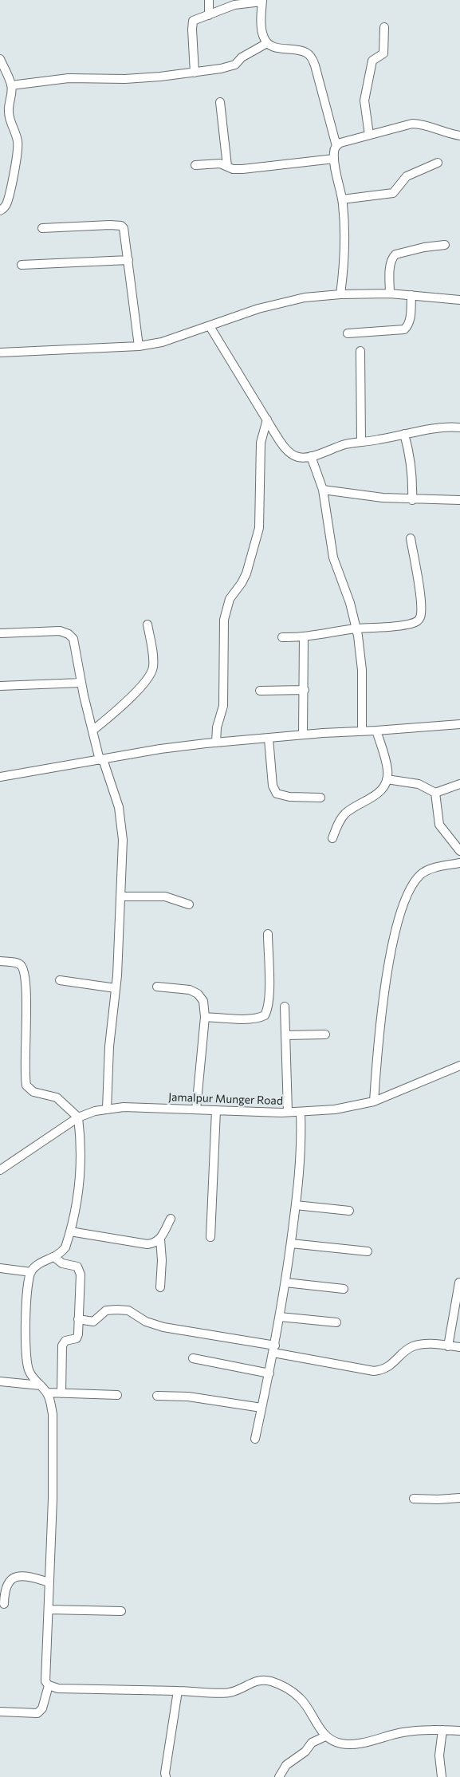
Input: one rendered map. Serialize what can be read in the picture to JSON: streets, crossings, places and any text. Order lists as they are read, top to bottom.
{
  "streets": {
    "street": ["Jamalpur Munger Road"]
  }
}
